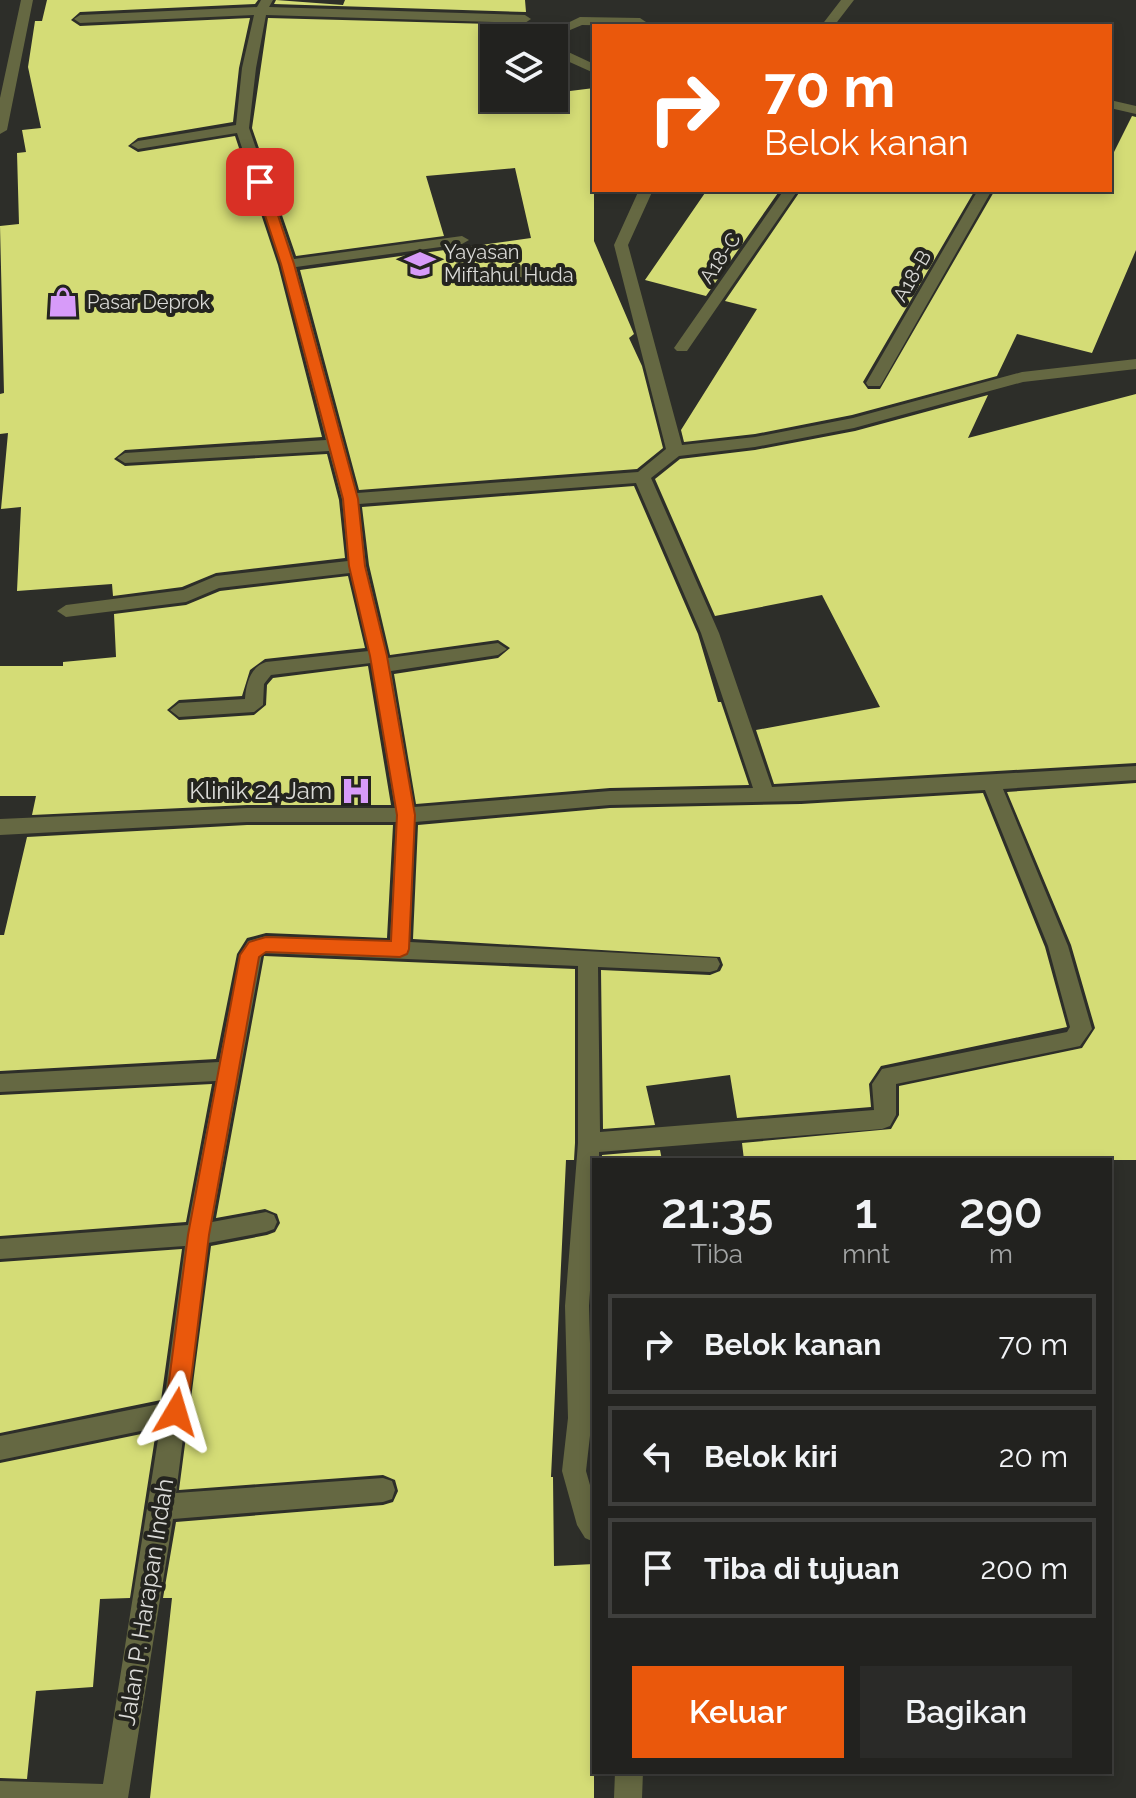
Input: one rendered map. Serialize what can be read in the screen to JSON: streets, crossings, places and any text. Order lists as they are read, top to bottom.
{
  "streets": {
    "street": ["A18-C", "A18-B", "Jalan P. Harapan Indah"]
  },
  "places": {
    "school or university": ["Yayasan Miftahul Huda"],
    "shop": ["Pasar Deprok"],
    "hospital": ["Klinik 24 Jam"]
  },
  "page": {
    "turn": ["70 m", "Belok kanan"],
    "eta": [
      "21:35",
      "Tiba",
      "1",
      "mnt",
      "290",
      "m"
    ],
    "list": [
      {
        "name": "Belok kanan",
        "value": "70 m"
      },
      {
        "name": "Belok kiri",
        "value": "20 m"
      },
      {
        "name": "Tiba di tujuan",
        "value": "200 m"
      }
    ],
    "buttons": ["Keluar", "Bagikan"]
  }
}
